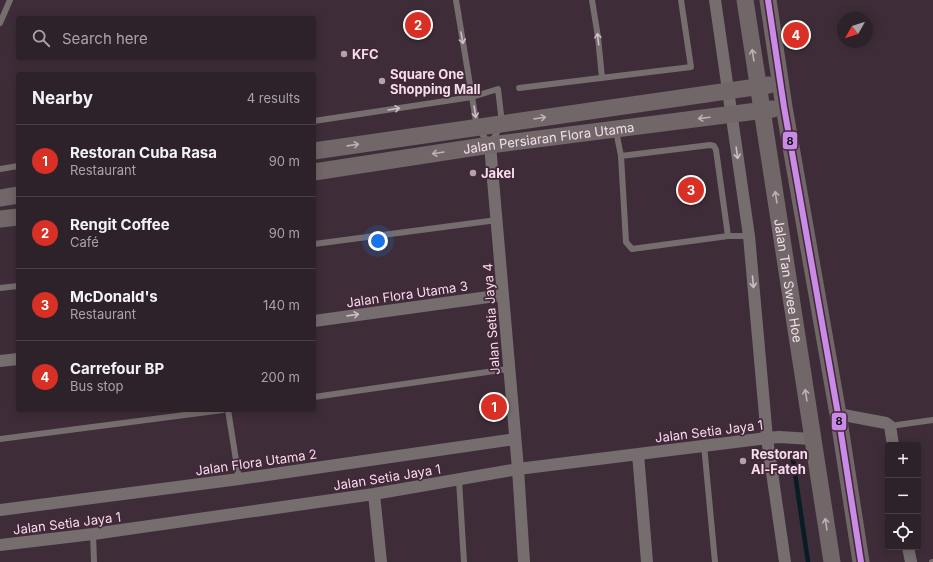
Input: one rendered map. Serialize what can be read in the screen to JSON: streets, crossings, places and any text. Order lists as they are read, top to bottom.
{
  "streets": {
    "main road": ["Jalan Persiaran Flora Utama", "Jalan Tan Swee Hoe"],
    "street": [
      "Jalan Flora Utama 3",
      "Jalan Setia Jaya 4",
      "Jalan Setia Jaya 1",
      "Jalan Flora Utama 2"
    ]
  },
  "crossings": [
    ["Jalan Persiaran Flora Utama", "Jalan Tan Swee Hoe"],
    ["Jalan Persiaran Flora Utama", "Jalan Setia Jaya 4"],
    ["Jalan Tan Swee Hoe", "Jalan Setia Jaya 1"],
    ["Jalan Flora Utama 3", "Jalan Setia Jaya 4"],
    ["Jalan Setia Jaya 4", "Jalan Setia Jaya 1"],
    ["Jalan Setia Jaya 4", "Jalan Flora Utama 2"]
  ],
  "one_way": ["Jalan Flora Utama 3"],
  "places": [
    "KFC",
    "Square One Shopping Mall",
    "Jakel",
    "Restoran Al-Fateh"
  ],
  "lines": ["transit line 8"],
  "north": "bottom left",
  "page": {
    "pins": [
      "2",
      "4",
      "3",
      "1"
    ],
    "search": "Search here",
    "heading": ["Nearby", "4 results"],
    "list": [
      {
        "mark": "1",
        "name": "Restoran Cuba Rasa",
        "note": "Restaurant",
        "value": "90 m"
      },
      {
        "mark": "2",
        "name": "Rengit Coffee",
        "note": "Café",
        "value": "90 m"
      },
      {
        "mark": "3",
        "name": "McDonald's",
        "note": "Restaurant",
        "value": "140 m"
      },
      {
        "mark": "4",
        "name": "Carrefour BP",
        "note": "Bus stop",
        "value": "200 m"
      }
    ],
    "map_buttons": ["+", "−"]
  }
}
